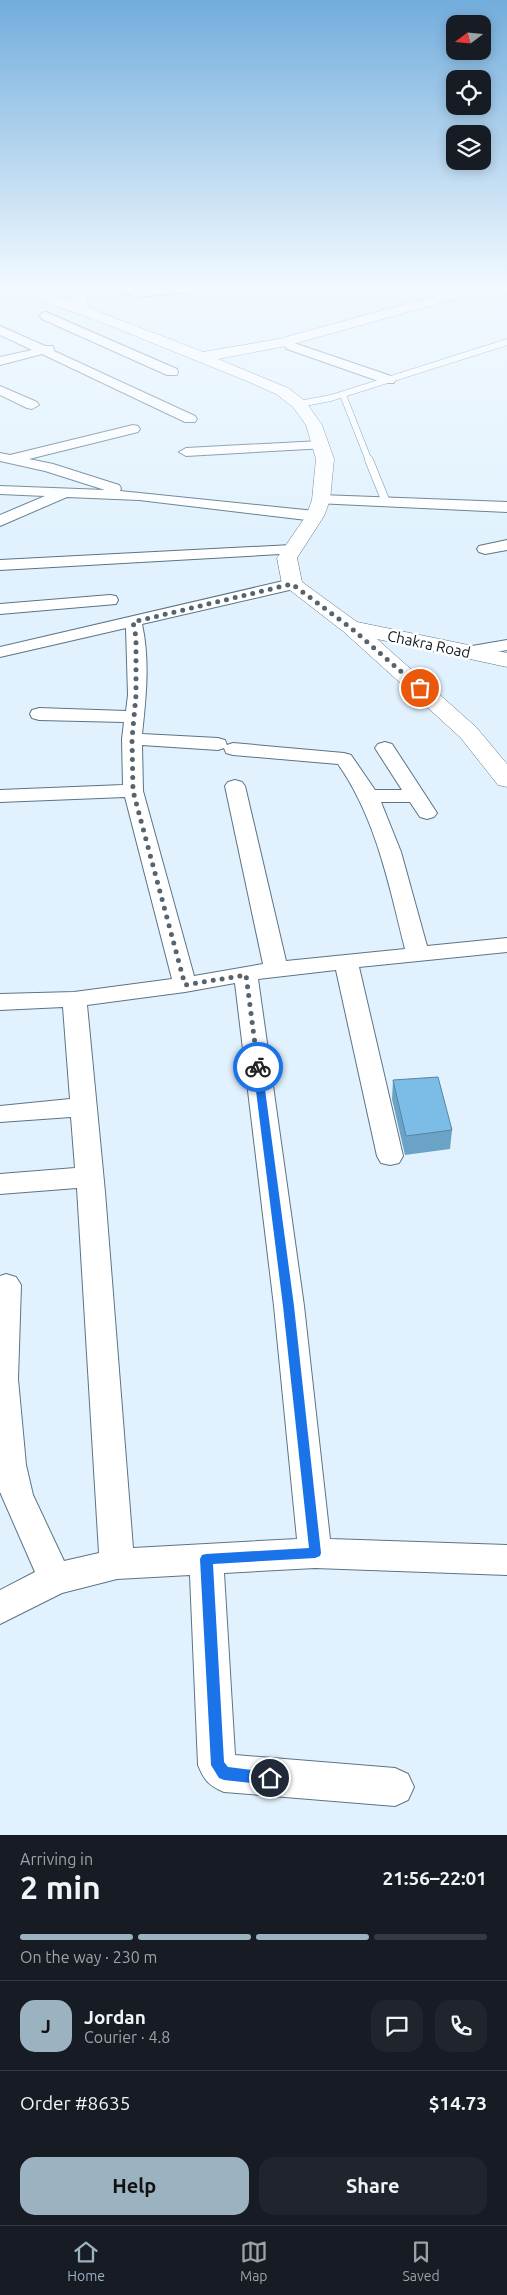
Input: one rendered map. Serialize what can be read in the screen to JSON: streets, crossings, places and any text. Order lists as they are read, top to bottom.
{
  "streets": {
    "main road": ["Chakra Road"]
  },
  "north": "left",
  "page": {
    "heading": ["2 min", "Arriving in", "21:56–22:01"],
    "panel": [
      "Jordan",
      "Courier · 4.8",
      "Order #8635",
      "$14.73"
    ],
    "bar": "On the way · 230 m",
    "round": "J",
    "buttons": ["Help", "Share"],
    "tabs": ["Home", "Map", "Saved"]
  }
}
